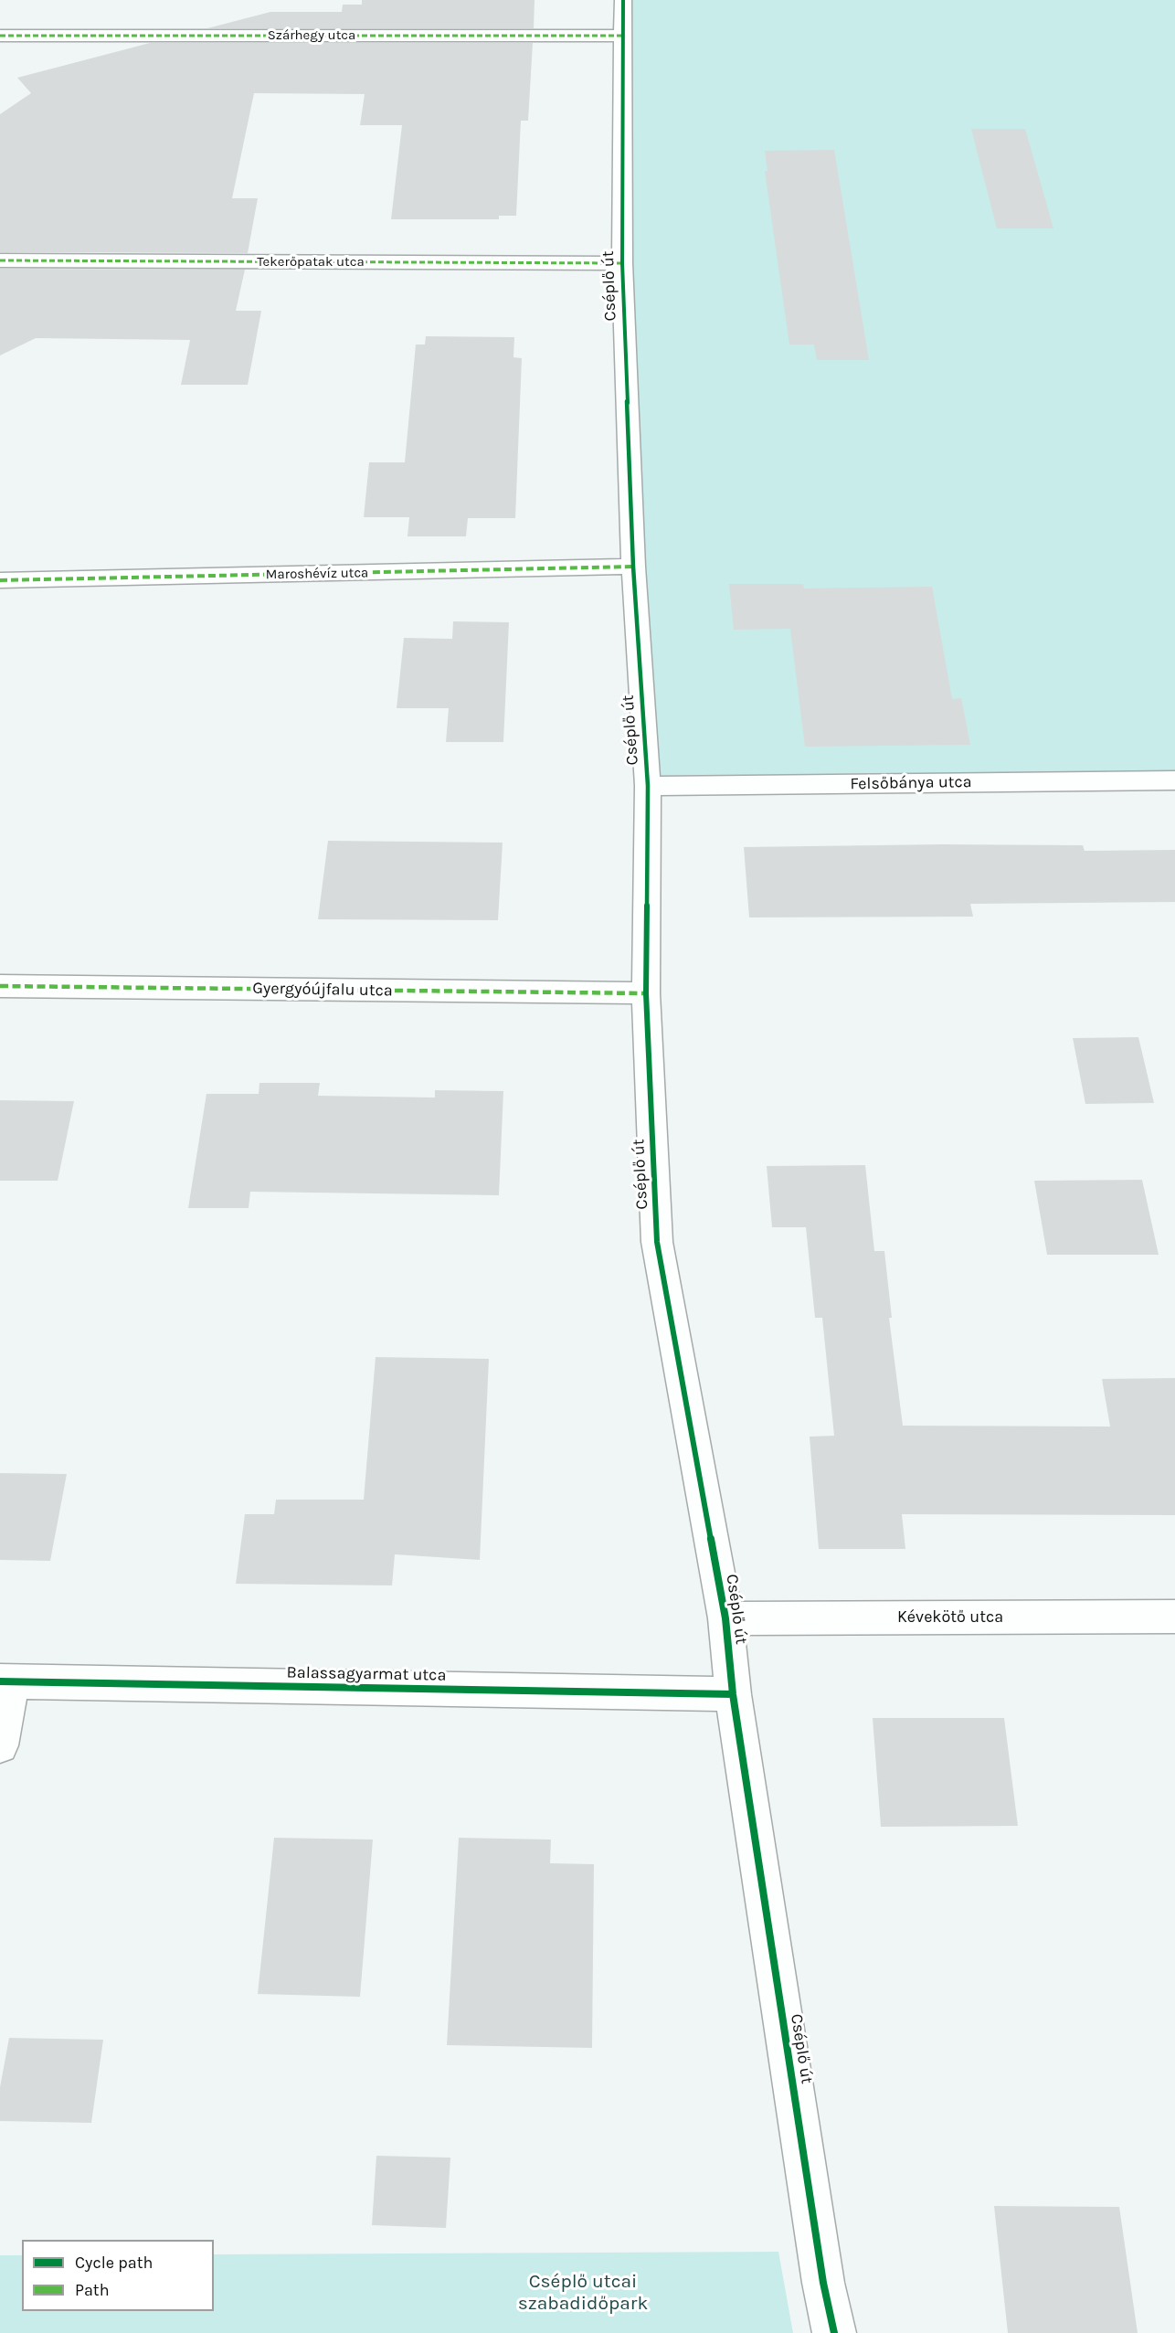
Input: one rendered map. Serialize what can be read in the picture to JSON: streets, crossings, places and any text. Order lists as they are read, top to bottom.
{
  "streets": {
    "street": [
      "Szárhegy utca",
      "Tekerőpatak utca",
      "Cséplő út",
      "Maroshévíz utca",
      "Felsőbánya utca",
      "Gyergyóújfalu utca",
      "Kévekötő utca",
      "Balassagyarmat utca"
    ]
  },
  "crossings": [
    ["Szárhegy utca", "Cséplő út"],
    ["Tekerőpatak utca", "Cséplő út"],
    ["Cséplő út", "Maroshévíz utca"],
    ["Cséplő út", "Felsőbánya utca"],
    ["Cséplő út", "Gyergyóújfalu utca"],
    ["Cséplő út", "Kévekötő utca"],
    ["Cséplő út", "Balassagyarmat utca"]
  ],
  "parks": ["Cséplő utcai szabadidőpark"],
  "legend": ["Cycle path", "Path"]
}
